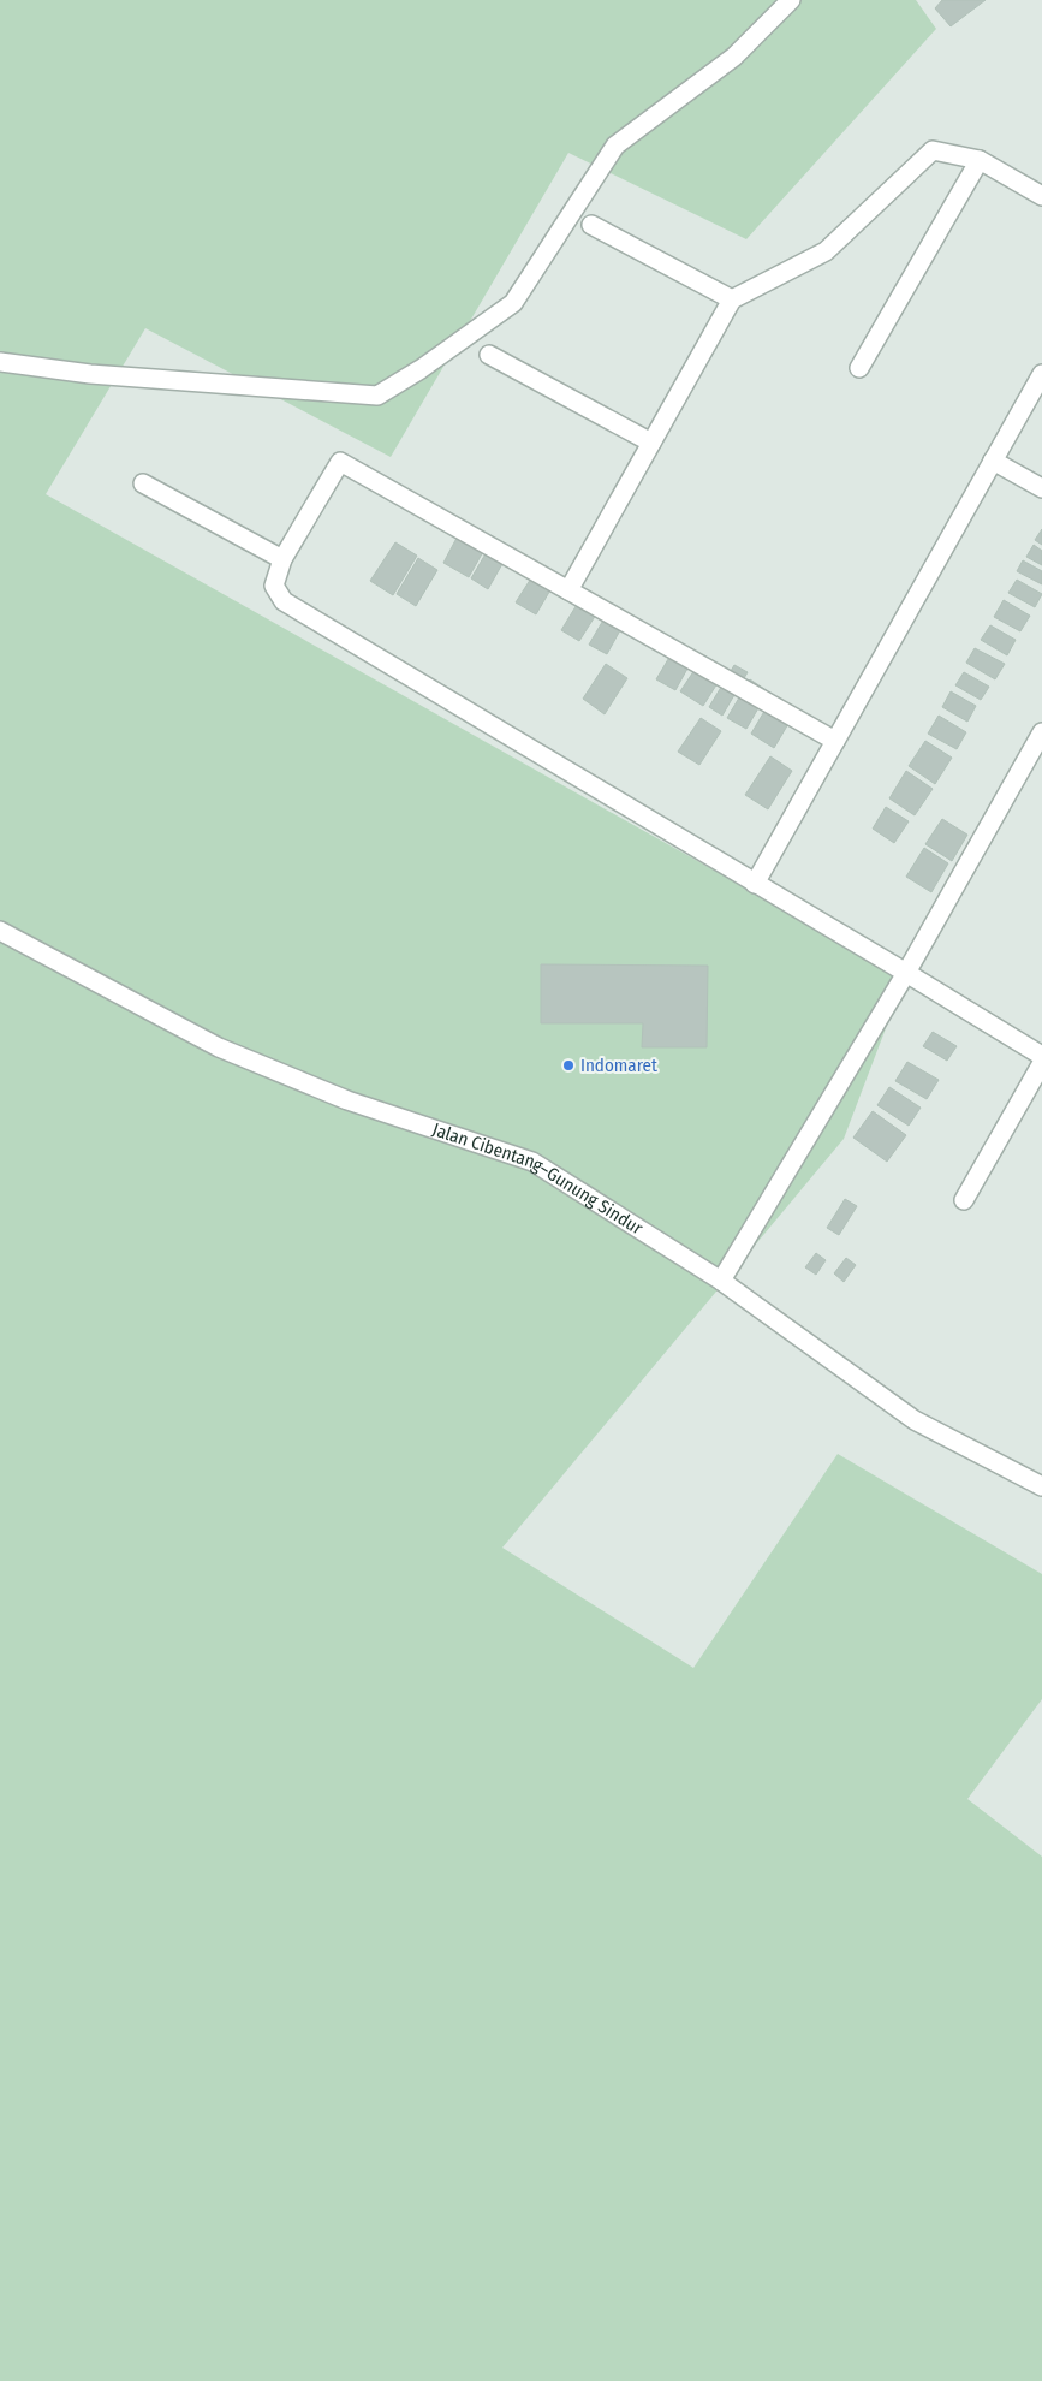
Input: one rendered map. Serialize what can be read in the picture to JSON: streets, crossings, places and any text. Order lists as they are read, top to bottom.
{
  "streets": {
    "street": ["Jalan Cibentang–Gunung Sindur"]
  },
  "places": ["Indomaret"]
}
